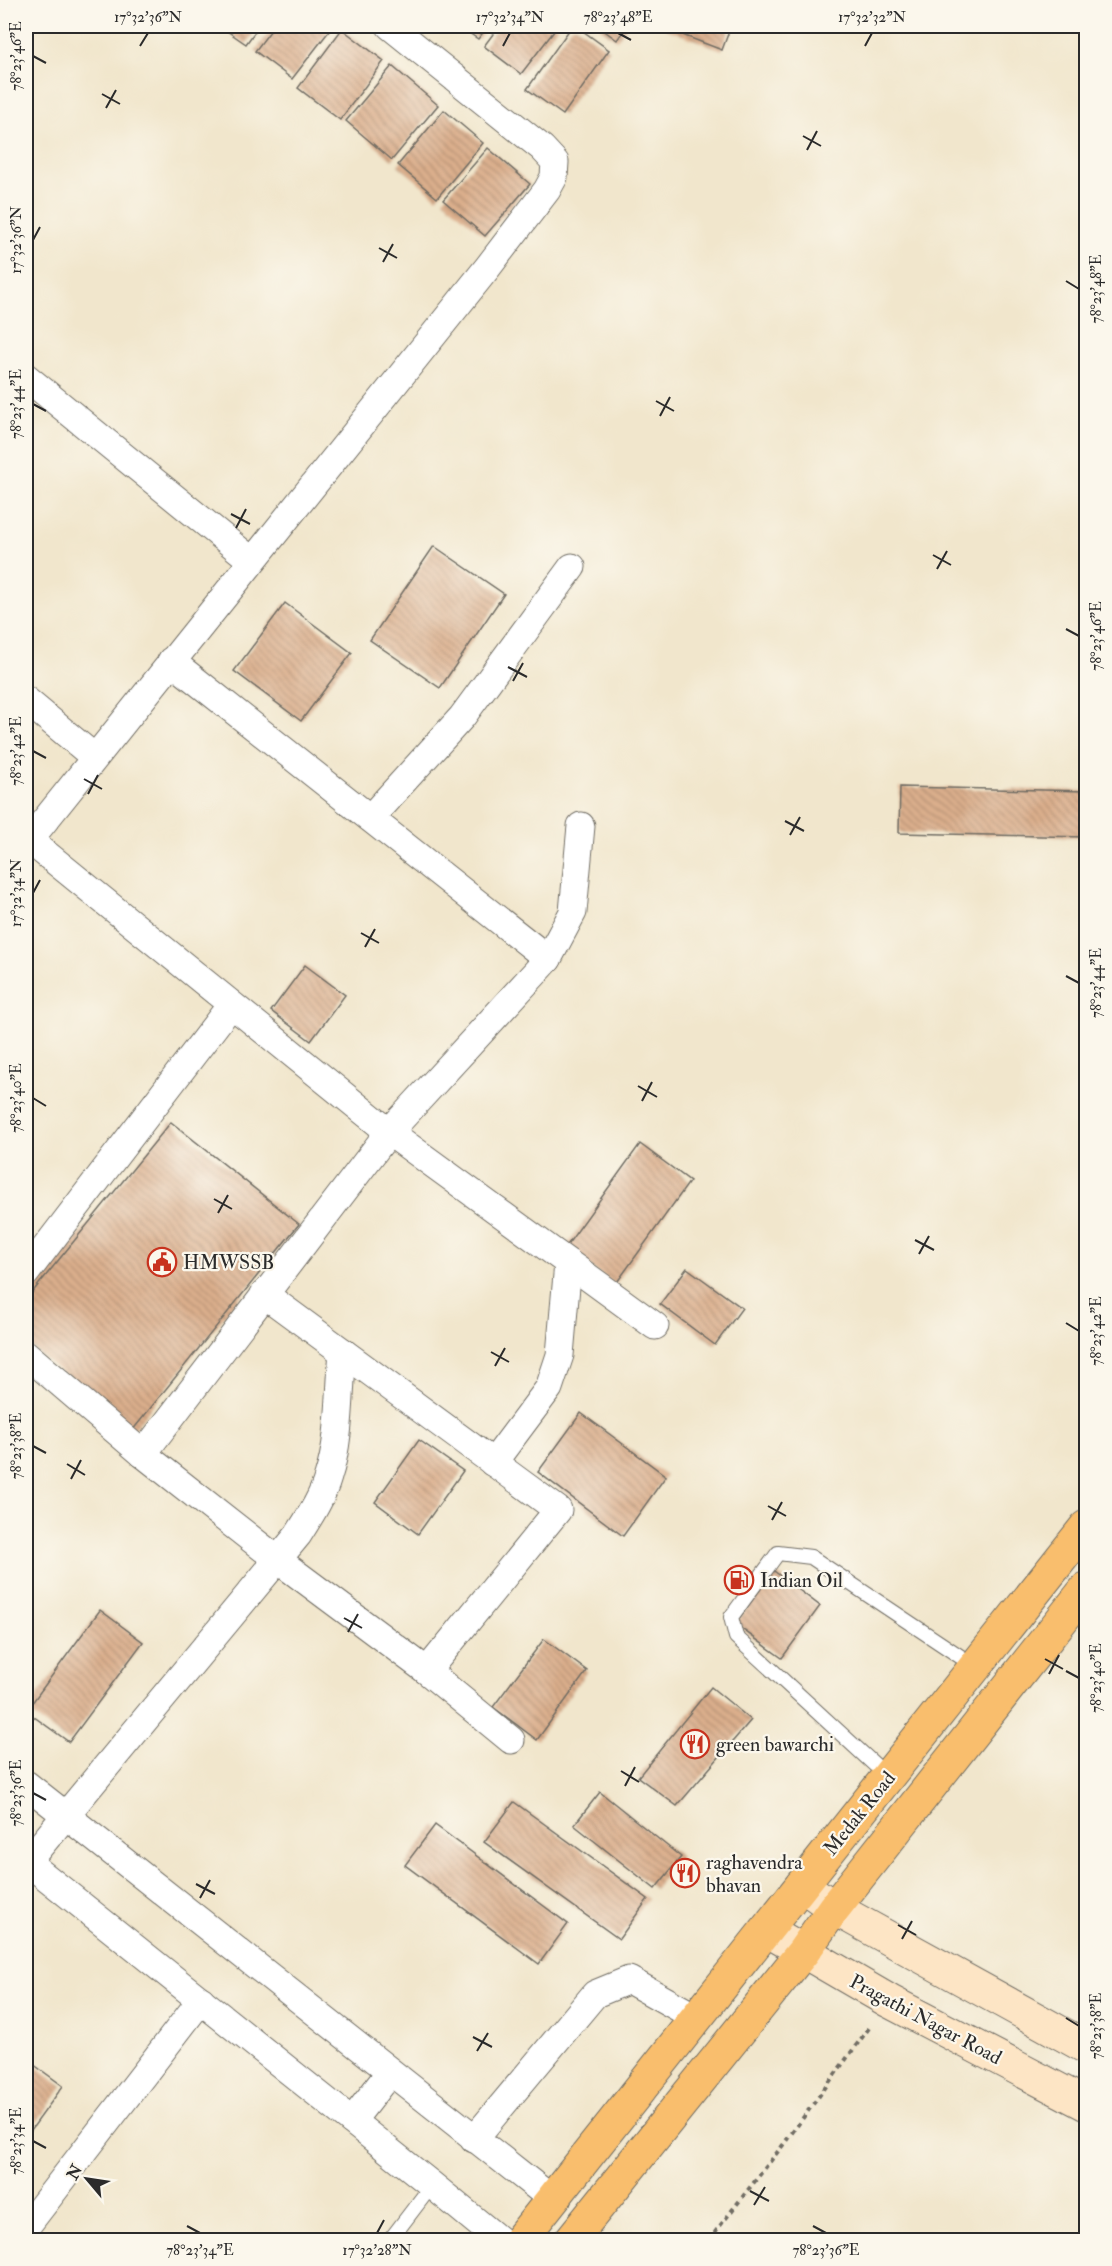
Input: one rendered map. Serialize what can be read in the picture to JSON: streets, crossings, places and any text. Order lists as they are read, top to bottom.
{
  "streets": {
    "main road": ["Medak Road", "Pragathi Nagar Road"]
  },
  "crossings": [
    ["Medak Road", "Pragathi Nagar Road"]
  ],
  "places": {
    "public building": ["HMWSSB"],
    "fuel station": ["Indian Oil"],
    "restaurant": ["green bawarchi", "raghavendra bhavan"]
  },
  "north": "top left",
  "coordinates": [
    "17°32'36\"N",
    "17°32'34\"N",
    "78°23'48\"E",
    "17°32'32\"N",
    "78°23'46\"E",
    "78°23'44\"E",
    "78°23'42\"E",
    "78°23'40\"E",
    "78°23'38\"E",
    "78°23'36\"E",
    "78°23'34\"E",
    "17°32'28\"N"
  ]
}
